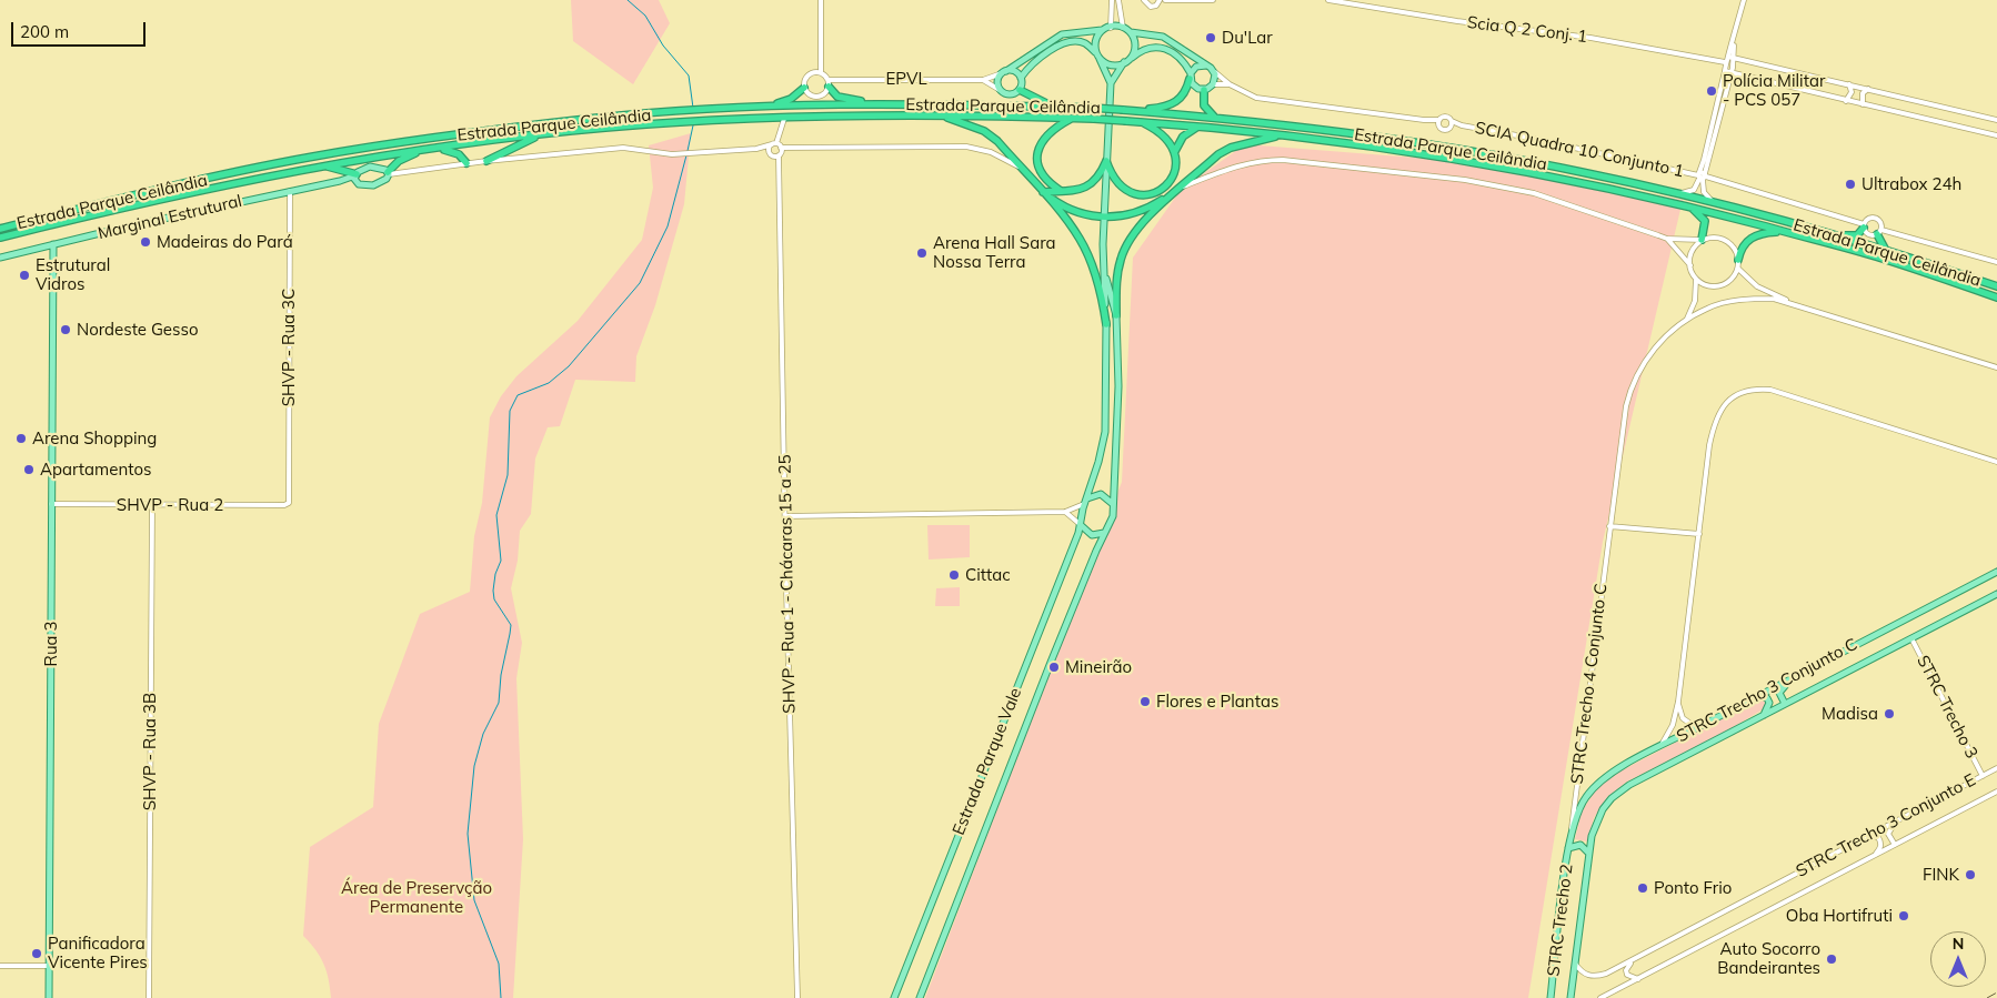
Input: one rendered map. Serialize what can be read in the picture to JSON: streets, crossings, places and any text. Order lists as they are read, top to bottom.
{
  "streets": {
    "highway": ["Estrada Parque Ceilândia"],
    "main road": [
      "EPVL",
      "Marginal Estrutural",
      "Rua 3",
      "STRC Trecho 3 Conjunto C",
      "Estrada Parque Vale",
      "STRC Trecho 2"
    ],
    "street": [
      "Scia Q 2 Conj. 1",
      "SCIA Quadra 10 Conjunto 1",
      "SHVP - Rua 3C",
      "SHVP - Rua 2",
      "SHVP - Rua 1 - Chácaras 15 a 25",
      "STRC Trecho 4 Conjunto C",
      "STRC Trecho 3",
      "SHVP - Rua 3B",
      "STRC Trecho 3 Conjunto E"
    ]
  },
  "crossings": [
    ["Marginal Estrutural", "SHVP - Rua 3C"],
    ["Marginal Estrutural", "Rua 3"],
    ["SHVP - Rua 3C", "SHVP - Rua 2"],
    ["SHVP - Rua 2", "Rua 3"],
    ["SHVP - Rua 2", "SHVP - Rua 3B"],
    ["STRC Trecho 4 Conjunto C", "STRC Trecho 3 Conjunto C"],
    ["STRC Trecho 4 Conjunto C", "STRC Trecho 2"],
    ["STRC Trecho 3 Conjunto C", "STRC Trecho 3"],
    ["STRC Trecho 3 Conjunto C", "STRC Trecho 3 Conjunto E"],
    ["STRC Trecho 3 Conjunto C", "STRC Trecho 2"],
    ["STRC Trecho 3", "STRC Trecho 3 Conjunto E"],
    ["STRC Trecho 3 Conjunto E", "STRC Trecho 2"]
  ],
  "parks": ["Área de Preservção Permanente"],
  "places": [
    "Du'Lar",
    "Polícia Militar - PCS 057",
    "Ultrabox 24h",
    "Madeiras do Pará",
    "Arena Hall Sara Nossa Terra",
    "Estrutural Vidros",
    "Nordeste Gesso",
    "Arena Shopping",
    "Apartamentos",
    "Cittac",
    "Mineirão",
    "Flores e Plantas",
    "Madisa",
    "FINK",
    "Ponto Frio",
    "Oba Hortifruti",
    "Panificadora Vicente Pires",
    "Auto Socorro Bandeirantes"
  ],
  "scale_bar": "200 m",
  "north": "top"
}
